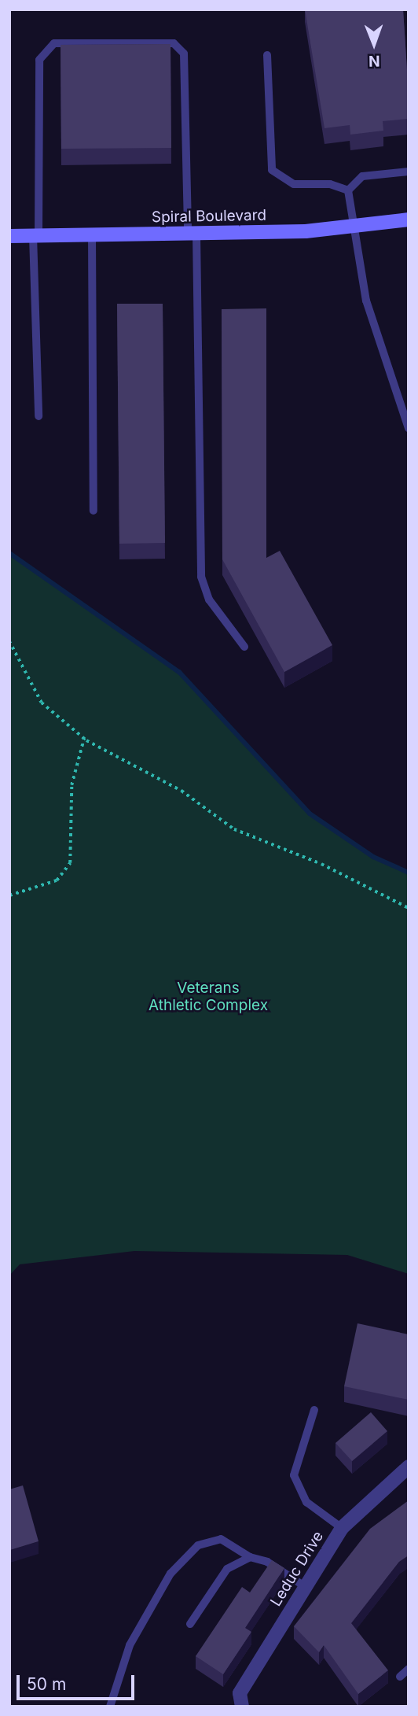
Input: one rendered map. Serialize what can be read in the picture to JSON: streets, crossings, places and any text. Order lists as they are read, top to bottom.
{
  "streets": {
    "street": ["Spiral Boulevard", "Leduc Drive"]
  },
  "parks": ["Veterans Athletic Complex"],
  "scale_bar": "50 m",
  "north": "bottom"
}
